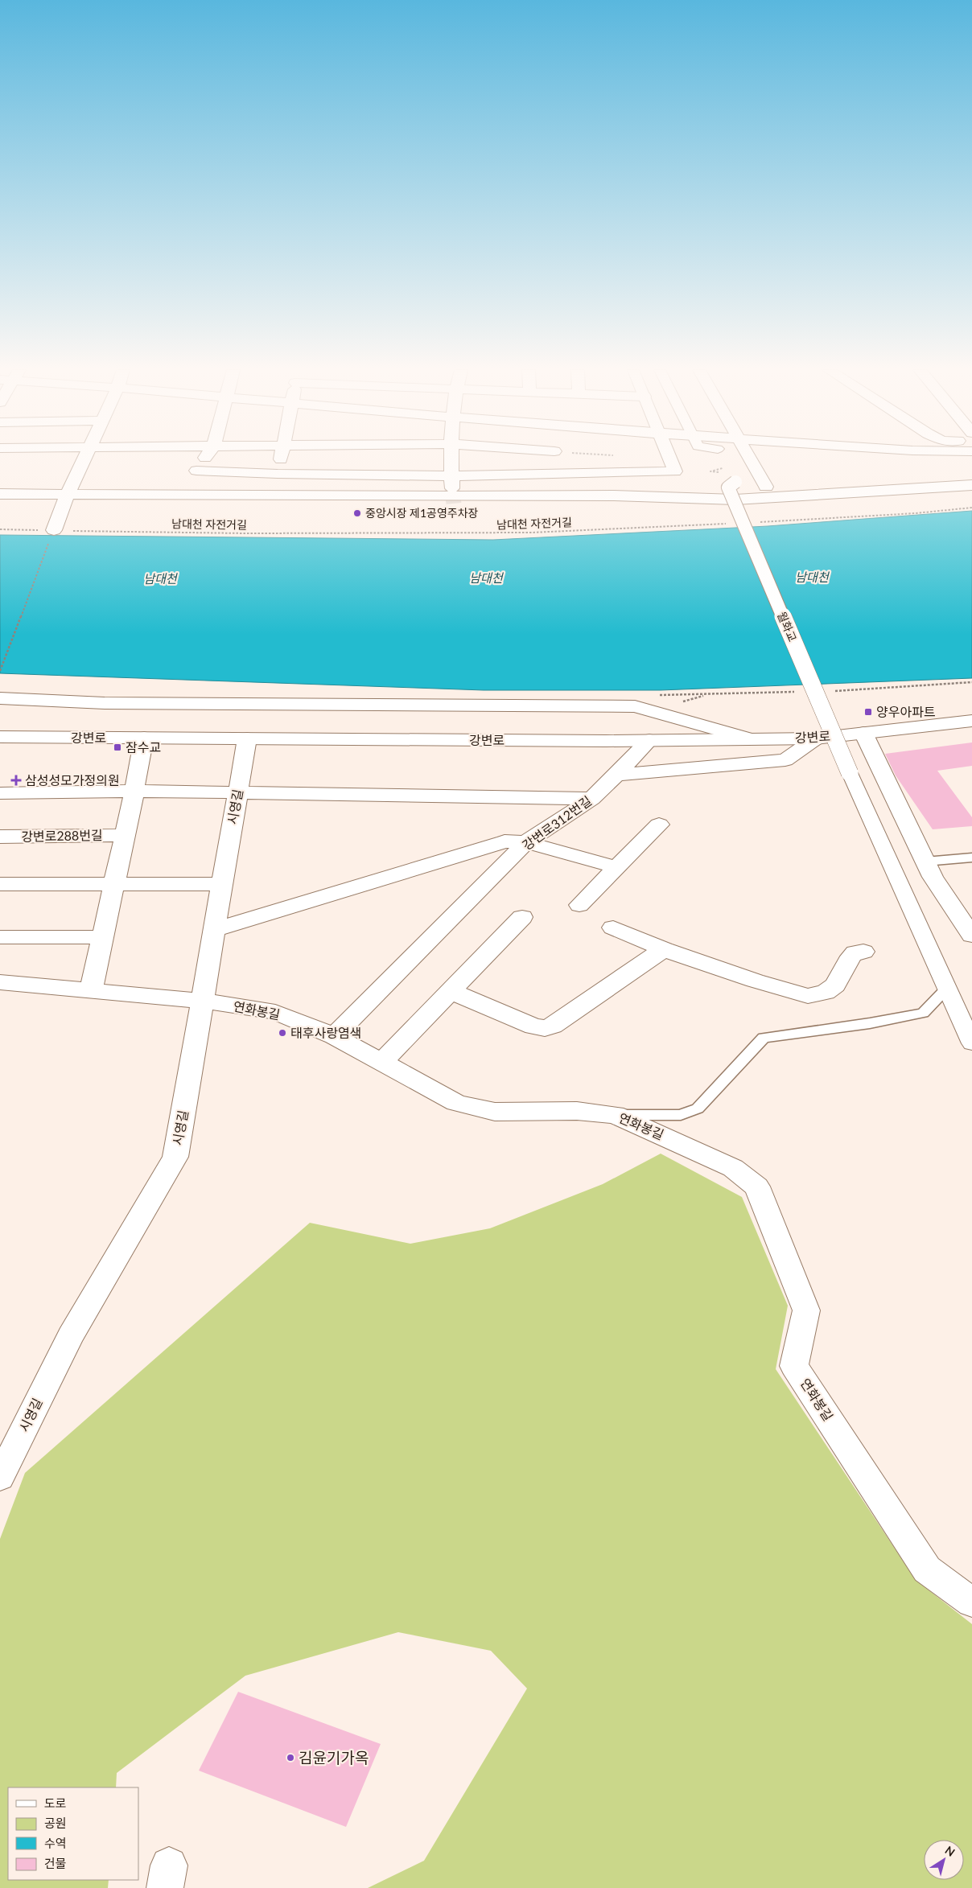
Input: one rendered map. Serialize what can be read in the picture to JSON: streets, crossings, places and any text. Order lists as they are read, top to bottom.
{
  "streets": {
    "street": [
      "월화교",
      "강변로",
      "시영길",
      "강변로312번길",
      "강변로288번길",
      "연화봉길"
    ],
    "path": ["남대천 자전거길"]
  },
  "crossings": [
    ["강변로", "시영길"],
    ["강변로", "강변로312번길"],
    ["강변로", "강변로288번길"],
    ["시영길", "연화봉길"],
    ["강변로312번길", "연화봉길"],
    ["강변로288번길", "연화봉길"]
  ],
  "water": ["남대천"],
  "places": {
    "other": ["중앙시장 제1공영주차장", "태후사랑염색", "김윤기가옥"],
    "transit": ["양우아파트", "잠수교"],
    "health": ["삼성성모가정의원"]
  },
  "legend": [
    "도로",
    "공원",
    "수역",
    "건물"
  ],
  "north": "top right"
}
